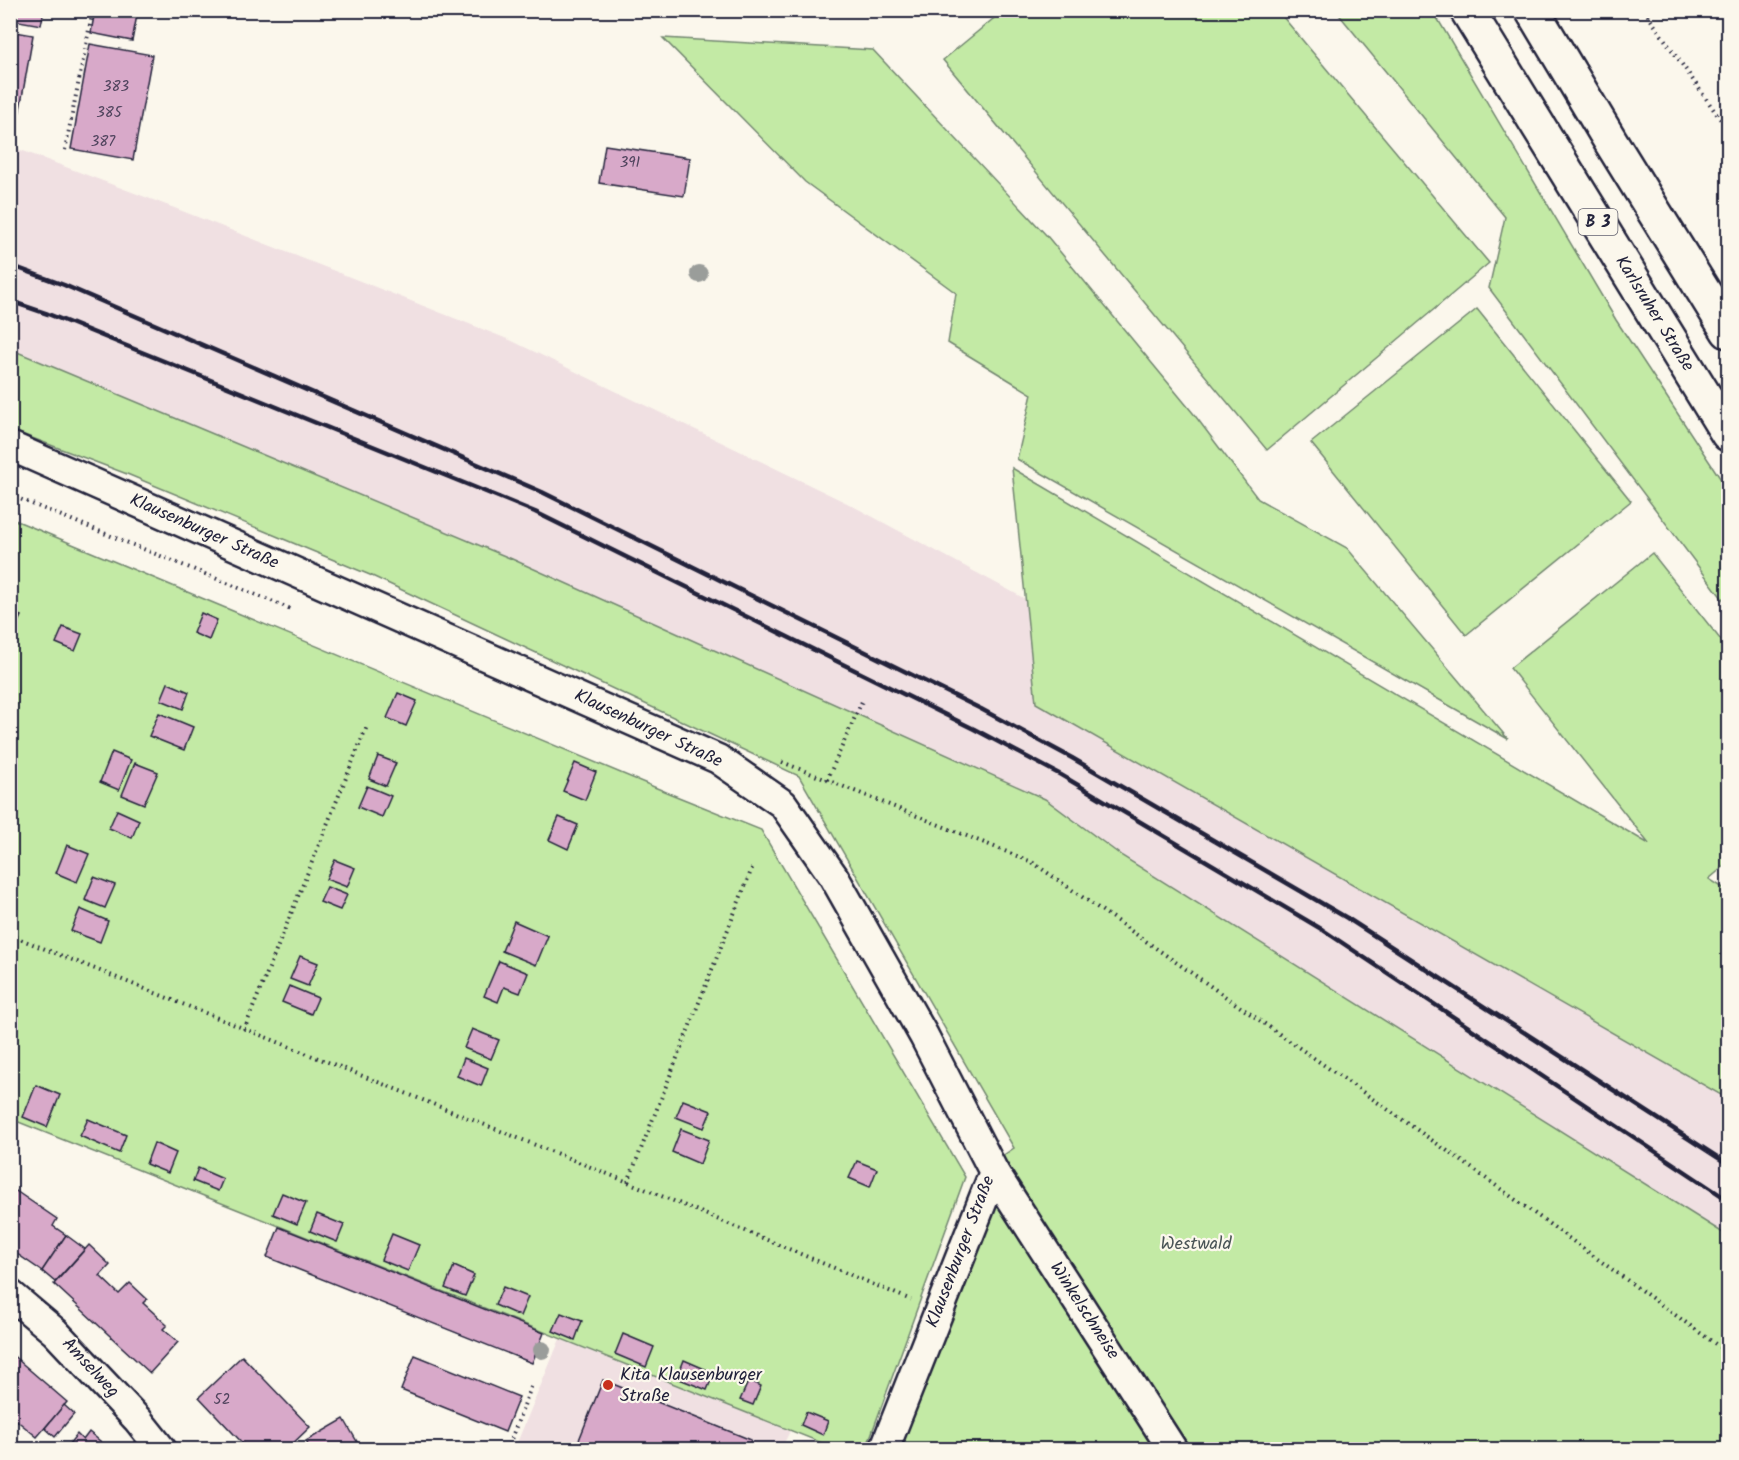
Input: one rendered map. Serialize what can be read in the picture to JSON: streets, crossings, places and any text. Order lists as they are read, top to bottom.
{
  "streets": {
    "main road": ["B 3", "Karlsruher Straße"],
    "street": ["Klausenburger Straße", "Winkelschneise", "Amselweg"]
  },
  "crossings": [
    ["Klausenburger Straße", "Winkelschneise"]
  ],
  "parks": ["Westwald"],
  "places": ["Kita Klausenburger Straße"],
  "house_numbers": [
    "383",
    "385",
    "387",
    "391",
    "52"
  ]
}
